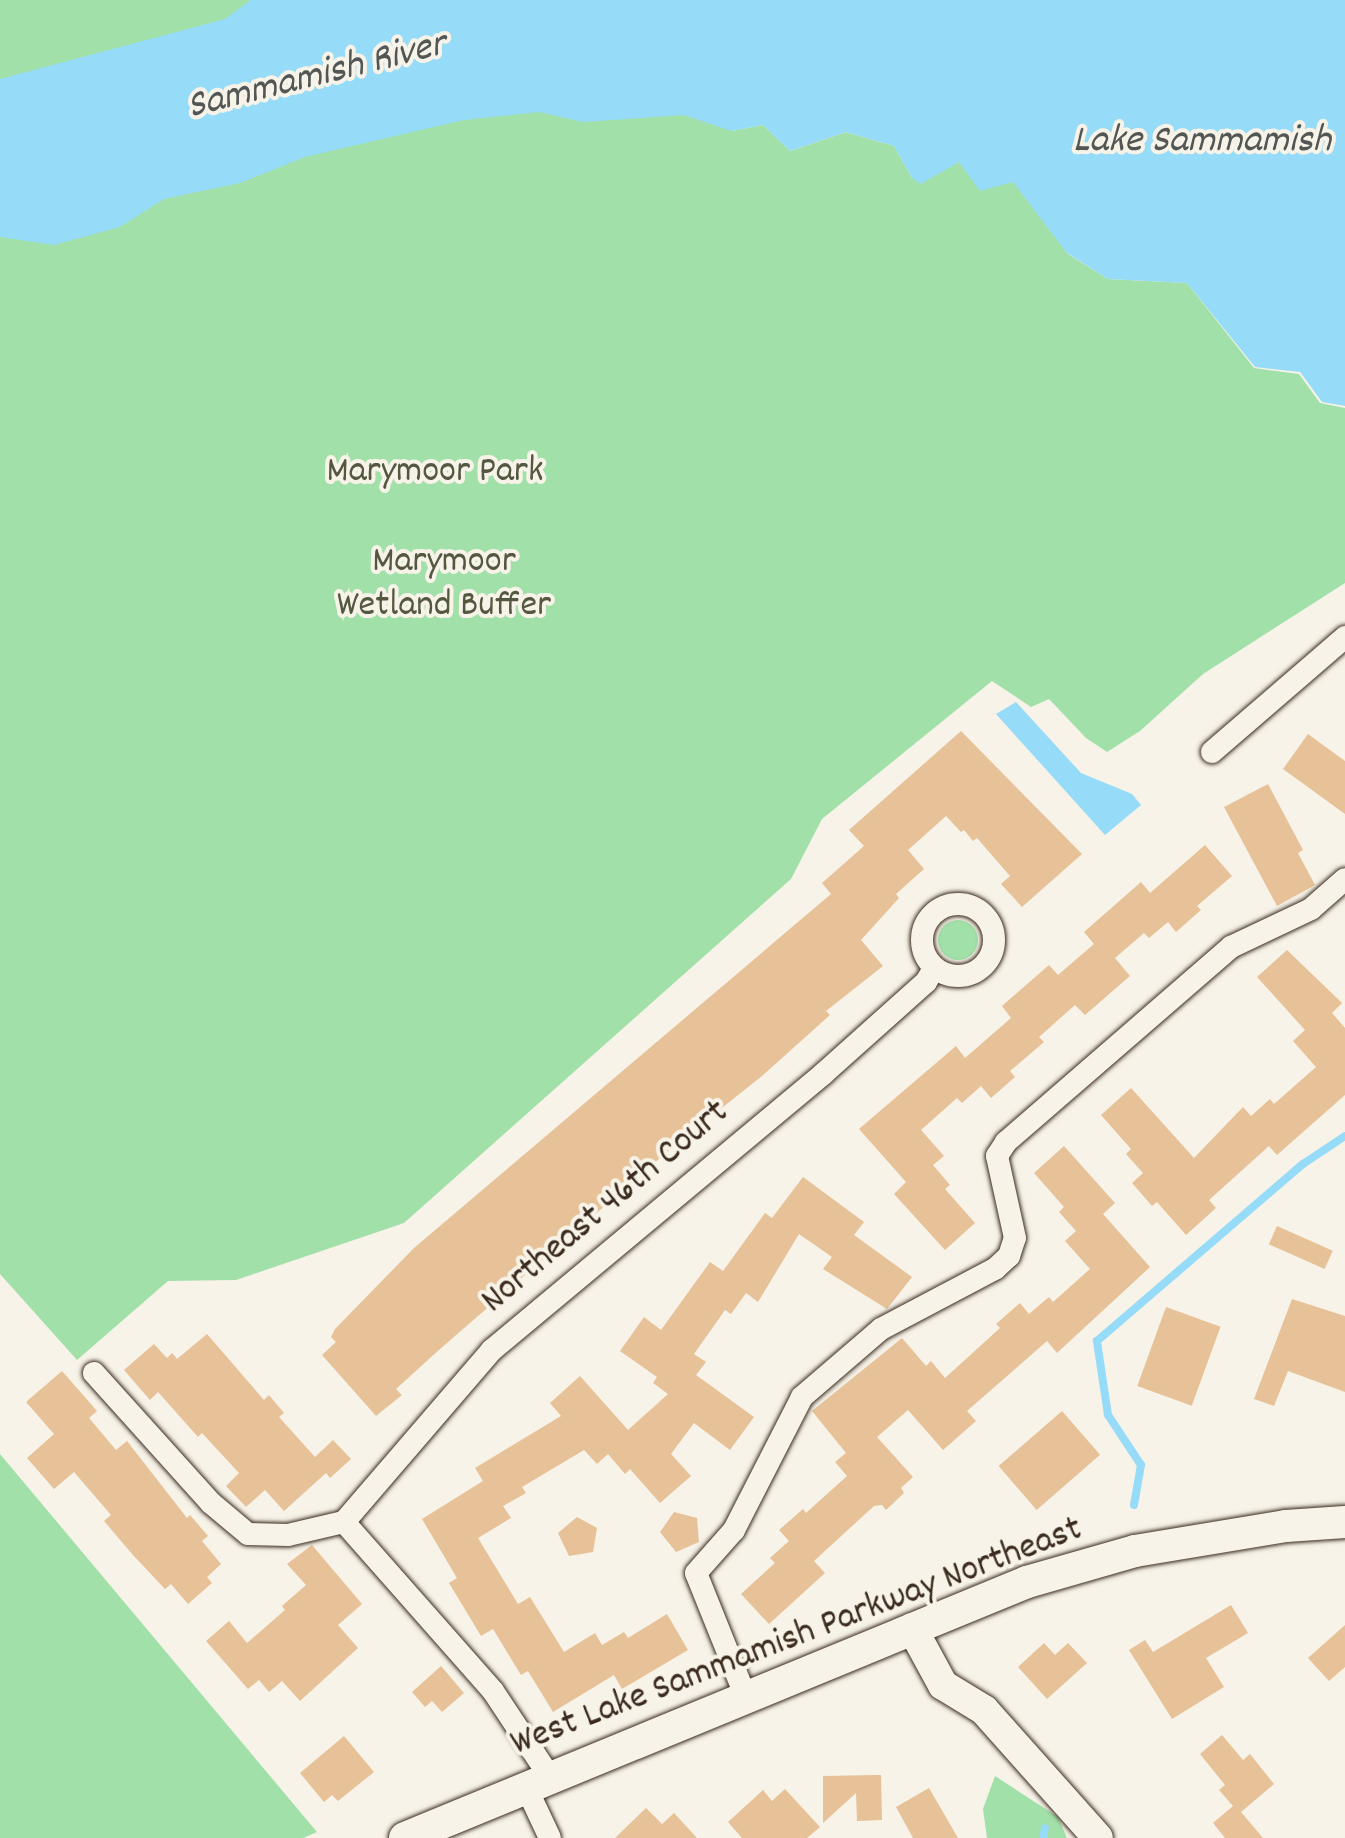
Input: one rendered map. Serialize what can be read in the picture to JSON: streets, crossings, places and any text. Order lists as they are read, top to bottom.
{
  "streets": {
    "main road": ["West Lake Sammamish Parkway Northeast"],
    "street": ["Northeast 46th Court"]
  },
  "water": ["Sammamish River", "Lake Sammamish"],
  "parks": ["Marymoor Park", "Marymoor Wetland Buffer"]
}
